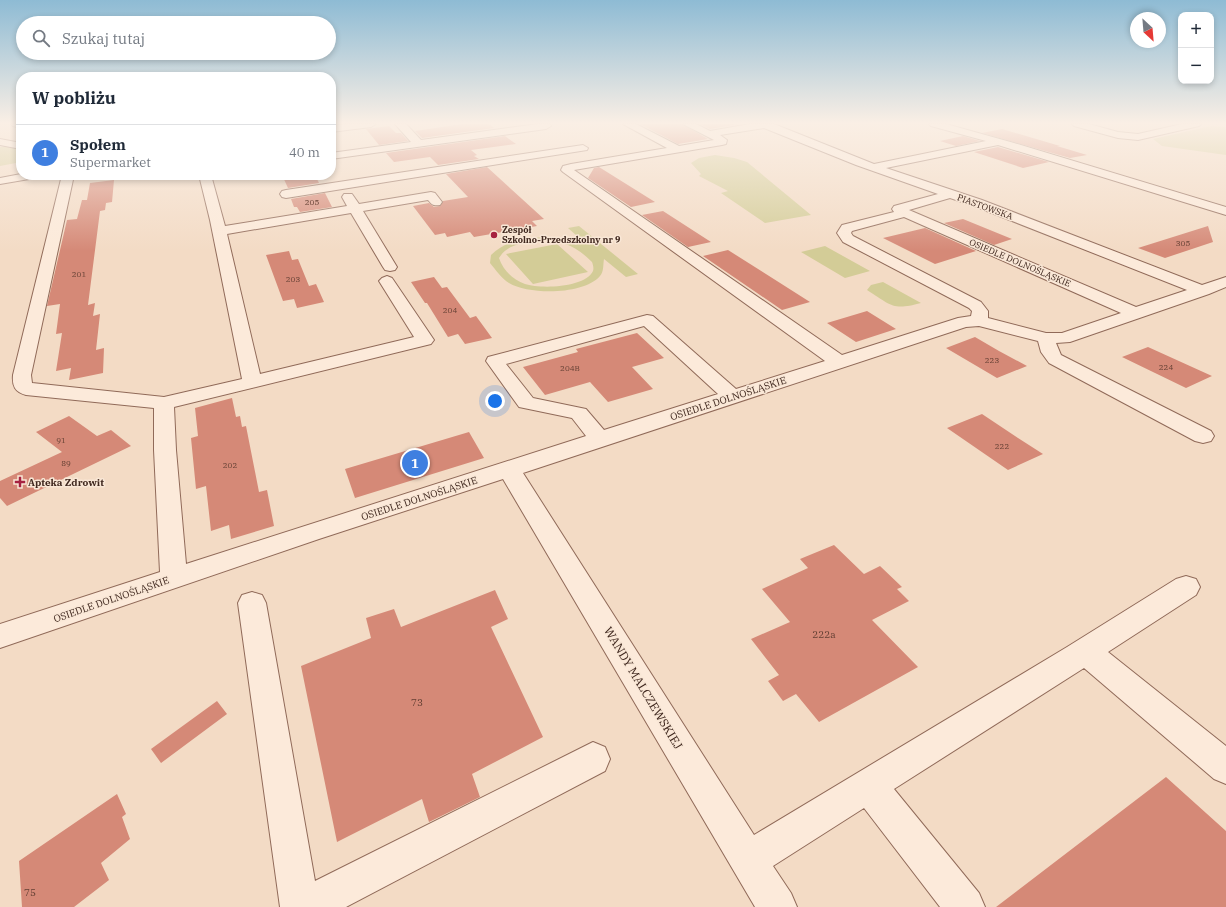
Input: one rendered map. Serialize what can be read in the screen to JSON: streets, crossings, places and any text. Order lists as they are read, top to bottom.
{
  "streets": {
    "street": ["PIASTOWSKA", "OSIEDLE DOLNOŚLĄSKIE", "WANDY MALCZEWSKIEJ"]
  },
  "crossings": [
    ["PIASTOWSKA", "OSIEDLE DOLNOŚLĄSKIE"],
    ["OSIEDLE DOLNOŚLĄSKIE", "WANDY MALCZEWSKIEJ"]
  ],
  "places": {
    "other": ["Zespół Szkolno-Przedszkolny nr 9"],
    "health": ["Apteka Zdrowit"]
  },
  "house_numbers": [
    "205",
    "305",
    "201",
    "203",
    "204",
    "223",
    "224",
    "204B",
    "91",
    "222",
    "89",
    "202",
    "222a",
    "73",
    "75"
  ],
  "north": "bottom right",
  "page": {
    "map_buttons": ["+", "−"],
    "search": "Szukaj tutaj",
    "heading": "W pobliżu",
    "list": [
      {
        "mark": "1",
        "name": "Społem",
        "note": "Supermarket",
        "value": "40 m"
      }
    ],
    "pins": "1"
  }
}
